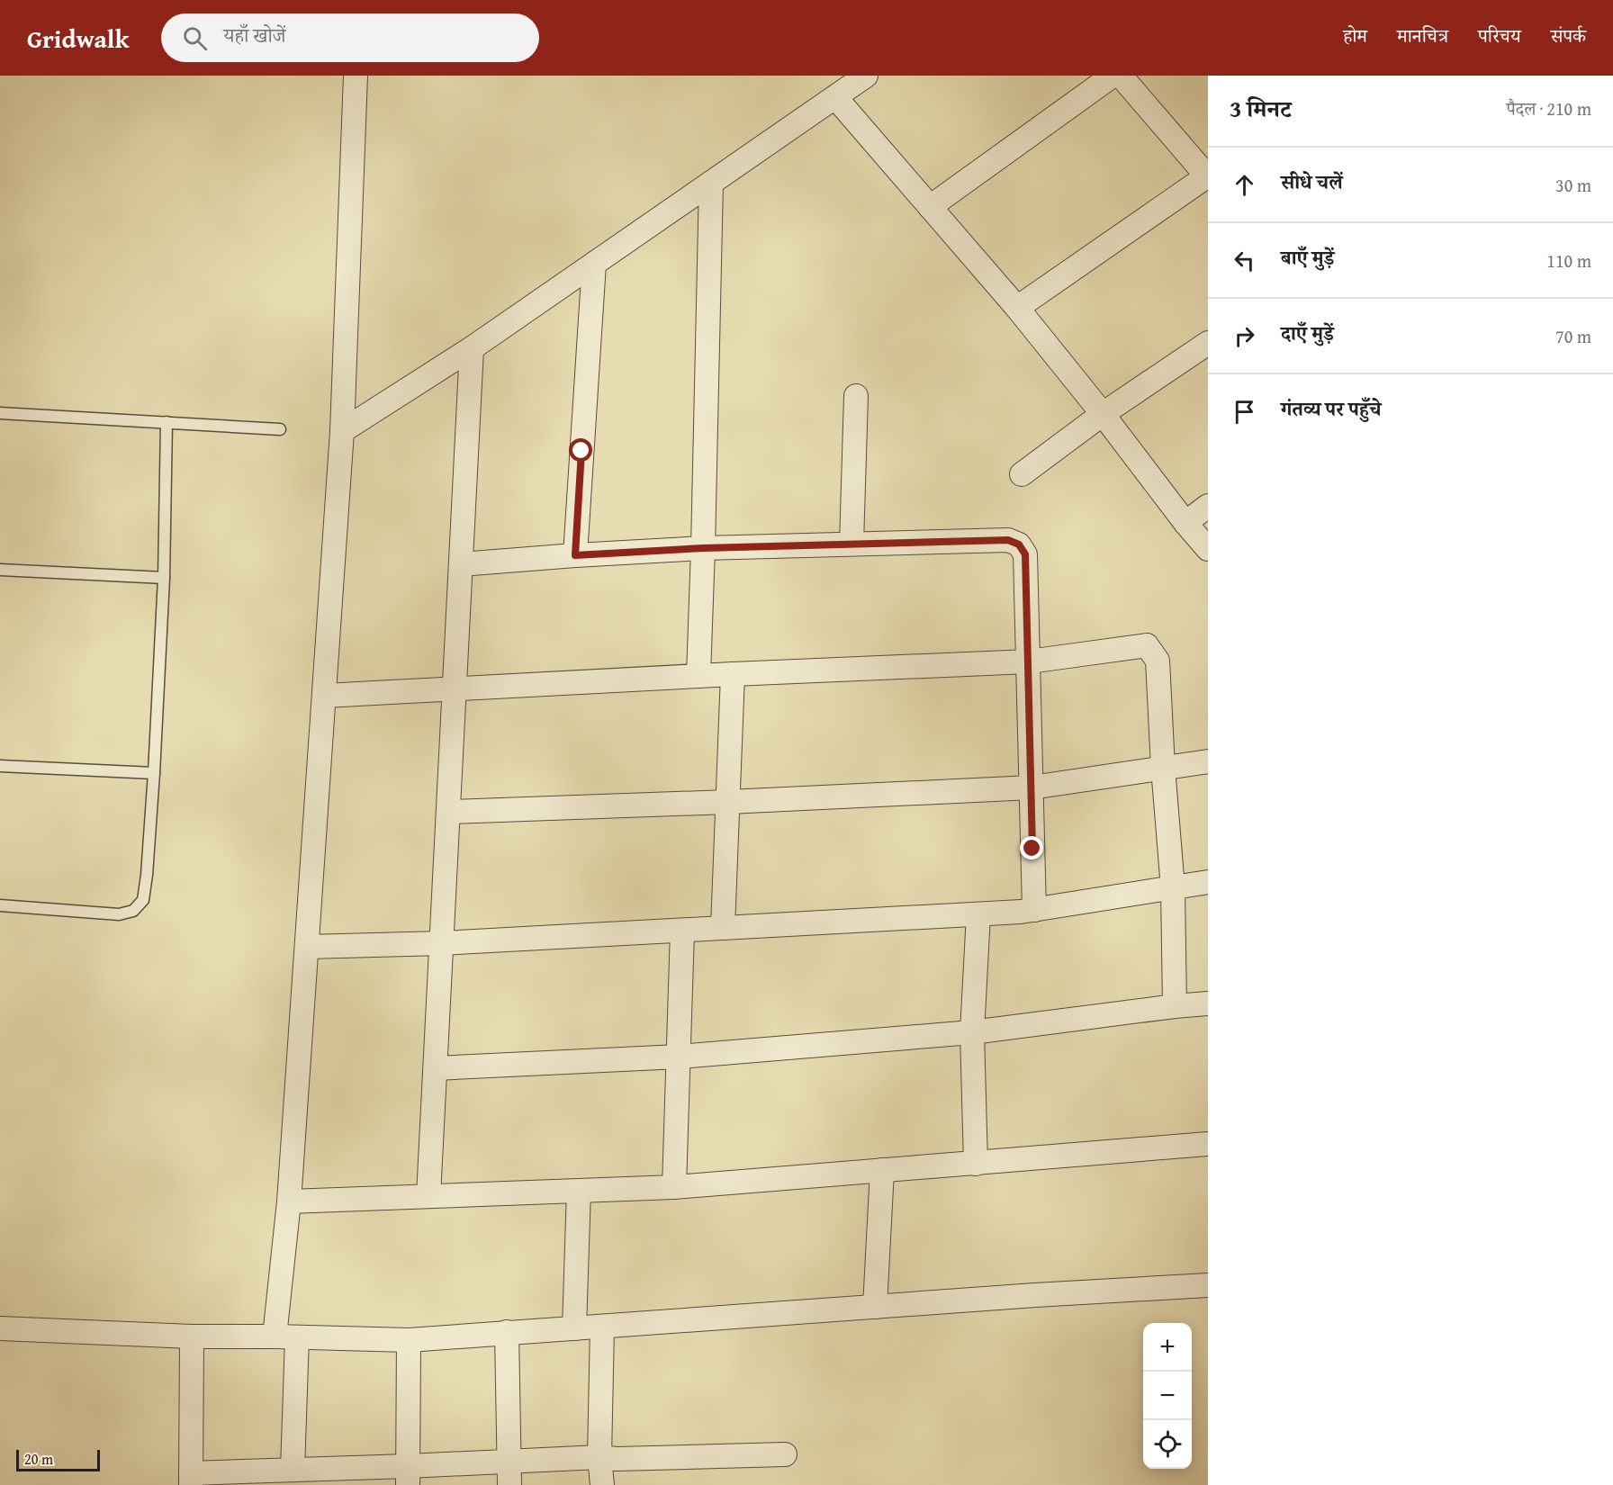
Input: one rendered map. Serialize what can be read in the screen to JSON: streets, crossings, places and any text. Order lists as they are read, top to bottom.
{
  "scale_bar": "20 m",
  "page": {
    "header": "Gridwalk",
    "search": "यहाँ खोजें",
    "nav": [
      "होम",
      "मानचित्र",
      "परिचय",
      "संपर्क"
    ],
    "heading": ["3 मिनट", "पैदल · 210 m"],
    "list": [
      ["सीधे चलें", "30 m"],
      ["बाएँ मुड़ें", "110 m"],
      ["दाएँ मुड़ें", "70 m"],
      "गंतव्य पर पहुँचे"
    ],
    "map_buttons": ["+", "−"],
    "scale": "20 m"
  }
}
